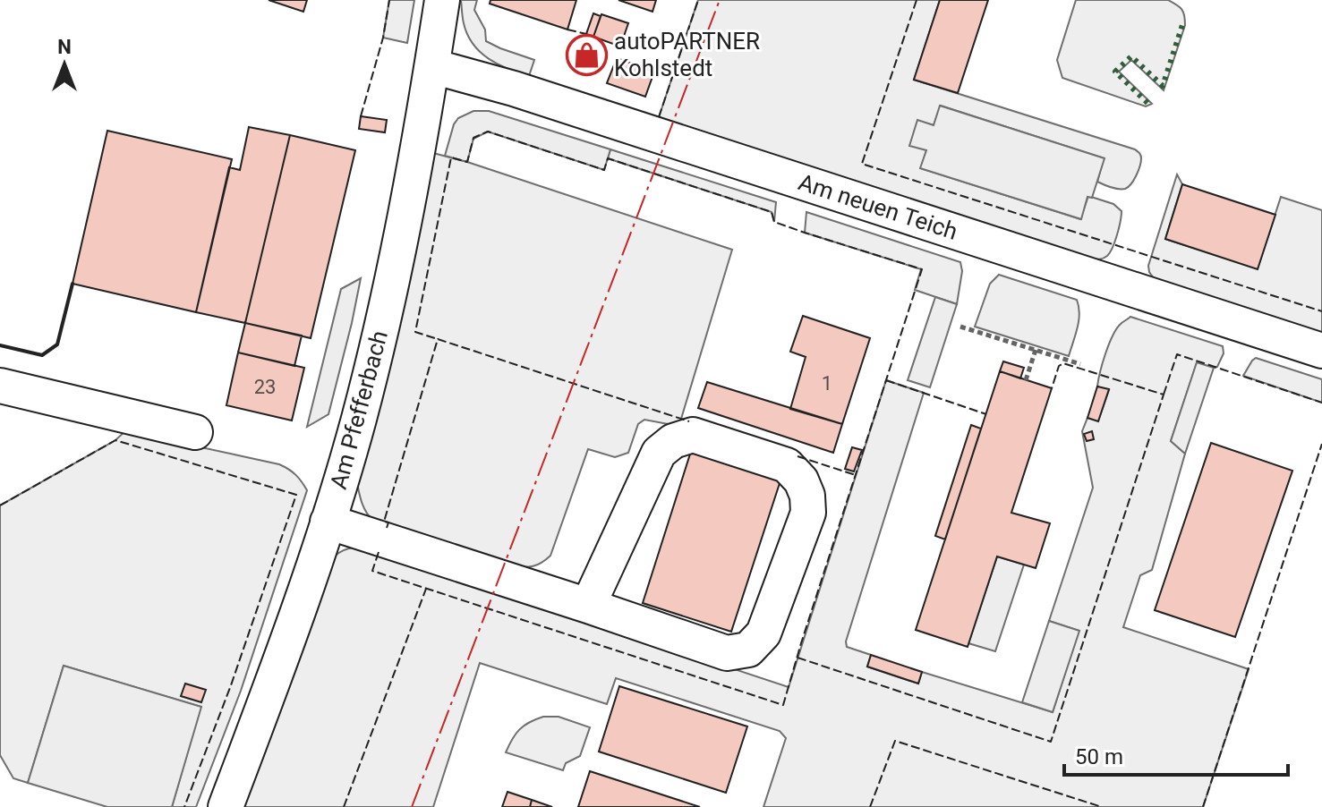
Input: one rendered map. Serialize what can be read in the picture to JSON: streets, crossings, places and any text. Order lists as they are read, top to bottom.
{
  "streets": {
    "street": ["Am neuen Teich", "Am Pfefferbach"]
  },
  "crossings": [
    ["Am neuen Teich", "Am Pfefferbach"]
  ],
  "places": {
    "shop": ["autoPARTNER Kohlstedt"]
  },
  "house_numbers": ["1", "23"],
  "scale_bar": "50 m",
  "north": "top"
}
